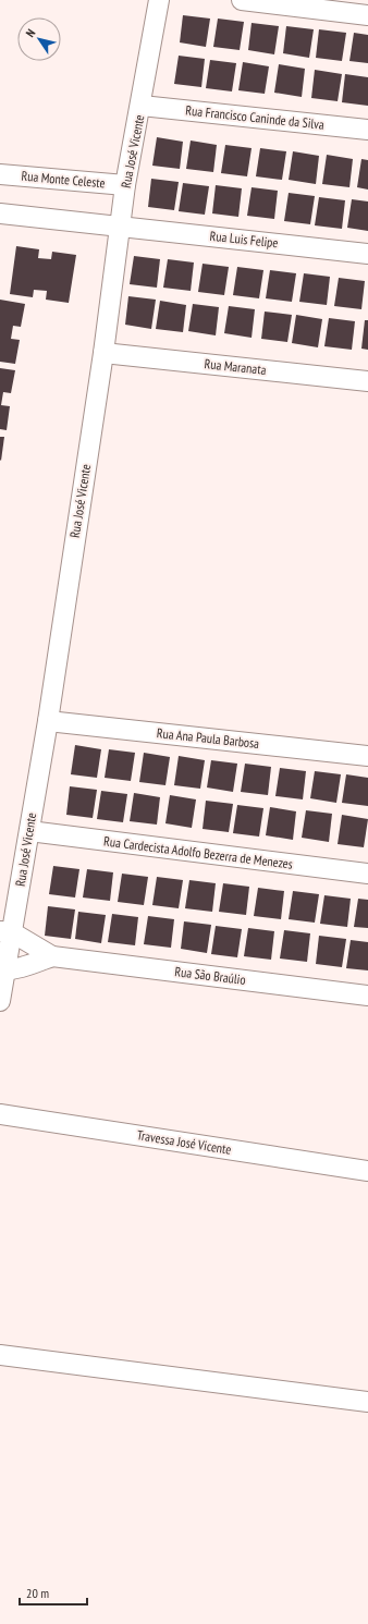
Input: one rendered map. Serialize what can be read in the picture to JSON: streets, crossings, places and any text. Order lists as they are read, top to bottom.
{
  "streets": {
    "street": [
      "Rua Francisco Caninde da Silva",
      "Rua José Vicente",
      "Rua Monte Celeste",
      "Rua Luis Felipe",
      "Rua Maranata",
      "Rua Ana Paula Barbosa",
      "Rua Cardecista Adolfo Bezerra de Menezes",
      "Rua São Braúlio",
      "Travessa José Vicente"
    ]
  },
  "crossings": [
    ["Rua Francisco Caninde da Silva", "Rua José Vicente"],
    ["Rua José Vicente", "Rua Monte Celeste"],
    ["Rua José Vicente", "Rua Luis Felipe"],
    ["Rua José Vicente", "Rua Maranata"],
    ["Rua José Vicente", "Rua Ana Paula Barbosa"],
    ["Rua José Vicente", "Rua Cardecista Adolfo Bezerra de Menezes"],
    ["Rua José Vicente", "Rua São Braúlio"]
  ],
  "scale_bar": "20 m",
  "north": "top left"
}
